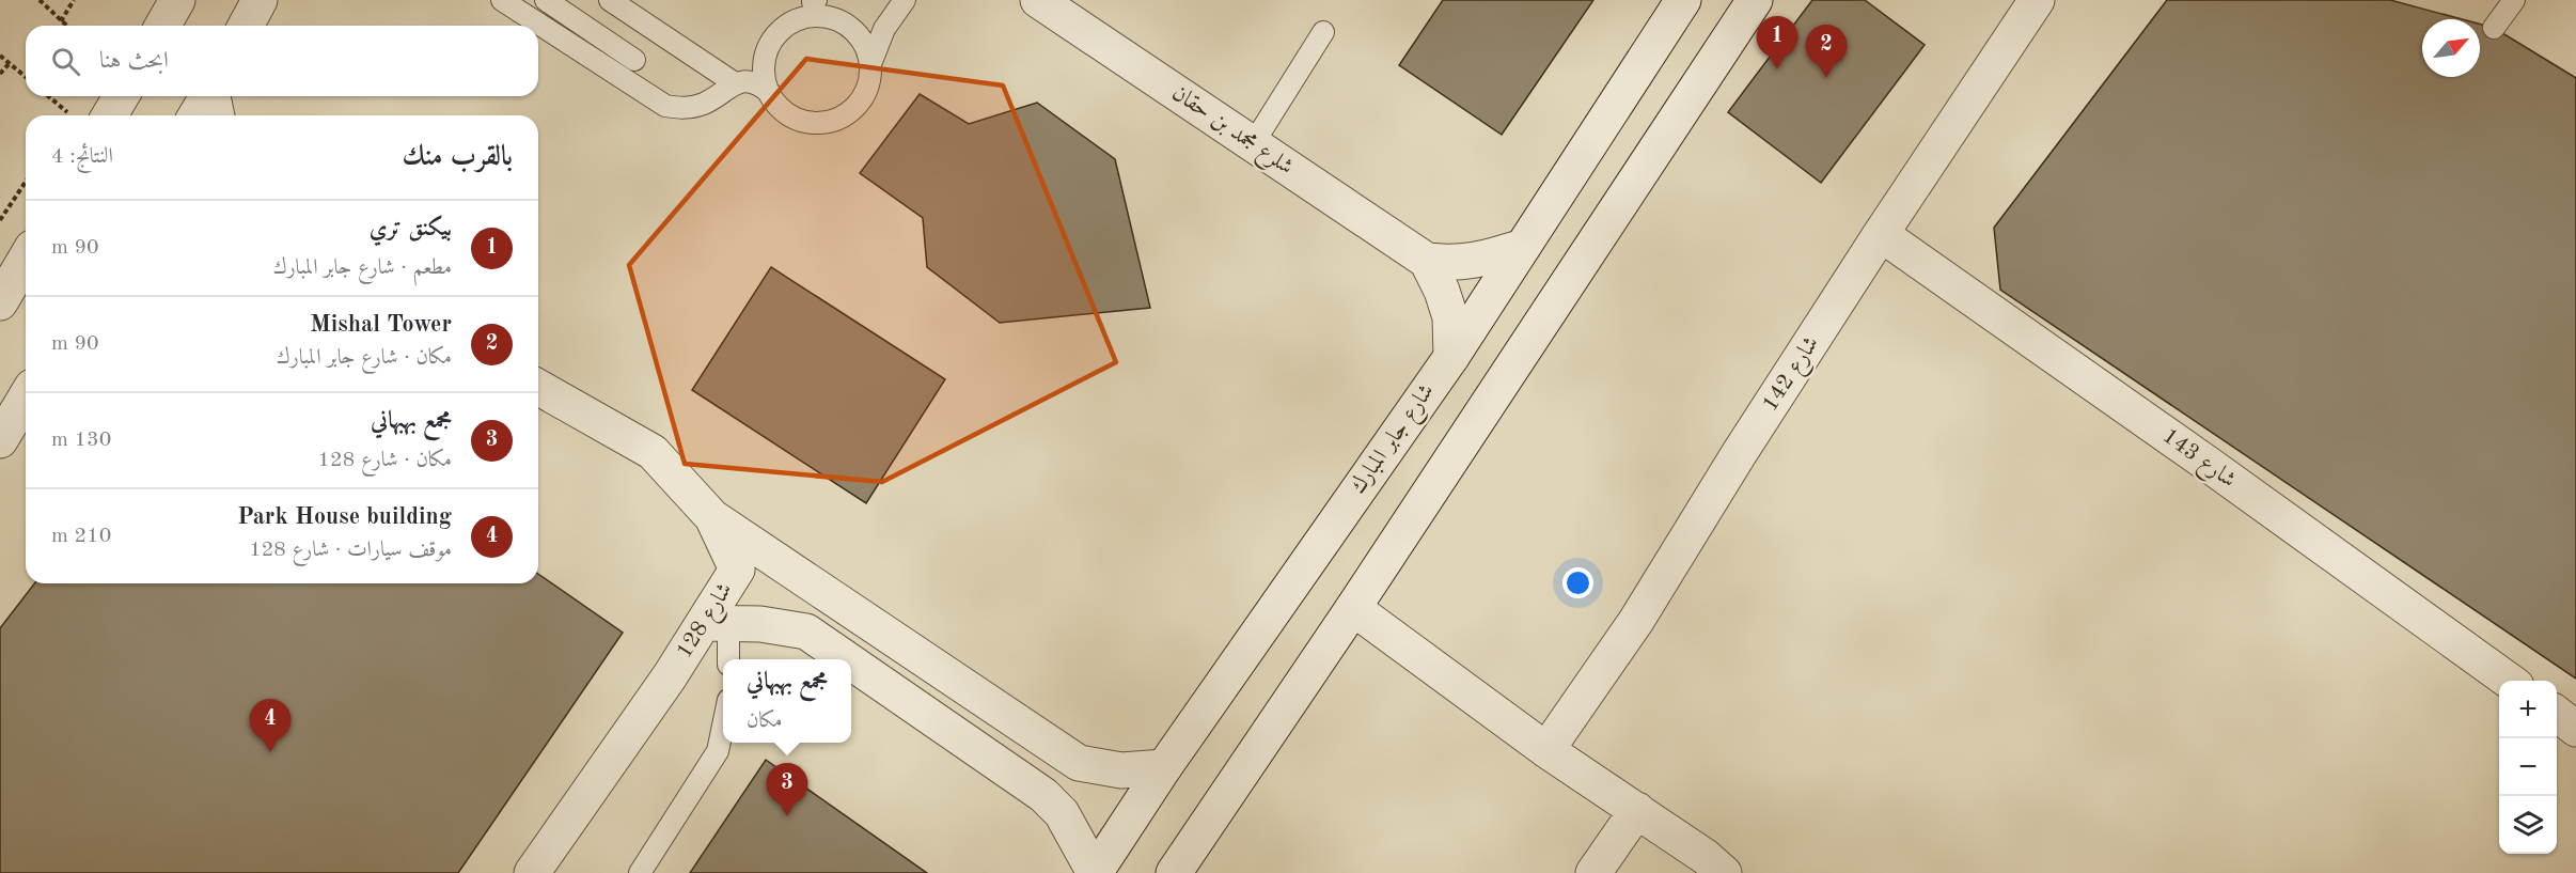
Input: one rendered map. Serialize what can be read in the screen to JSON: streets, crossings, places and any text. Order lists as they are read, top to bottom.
{
  "streets": {
    "street": [
      "شلرع مجمد بن حقان",
      "شارع 142",
      "شارع جابر المبارك",
      "شارع 143",
      "شارع 128"
    ]
  },
  "crossings": [
    ["شلرع مجمد بن حقان", "شارع جابر المبارك"],
    ["شارع 142", "شارع 143"]
  ],
  "north": "top right",
  "page": {
    "pins": [
      "1",
      "2",
      "4",
      "3"
    ],
    "search": "ابحث هنا",
    "heading": ["بالقرب منك", "النتائج: 4"],
    "list": [
      {
        "mark": "1",
        "name": "بيكنق تري",
        "note": "مطعم · شارع جابر المبارك",
        "value": "90 m"
      },
      {
        "mark": "2",
        "name": "Mishal Tower",
        "note": "مكان · شارع جابر المبارك",
        "value": "90 m"
      },
      {
        "mark": "3",
        "name": "مجمع بهبهاني",
        "note": "مكان · شارع 128",
        "value": "130 m"
      },
      {
        "mark": "4",
        "name": "Park House building",
        "note": "موقف سيارات · شارع 128",
        "value": "210 m"
      }
    ],
    "popup": ["مجمع بهبهاني", "مكان"],
    "map_buttons": ["+", "−"]
  }
}
